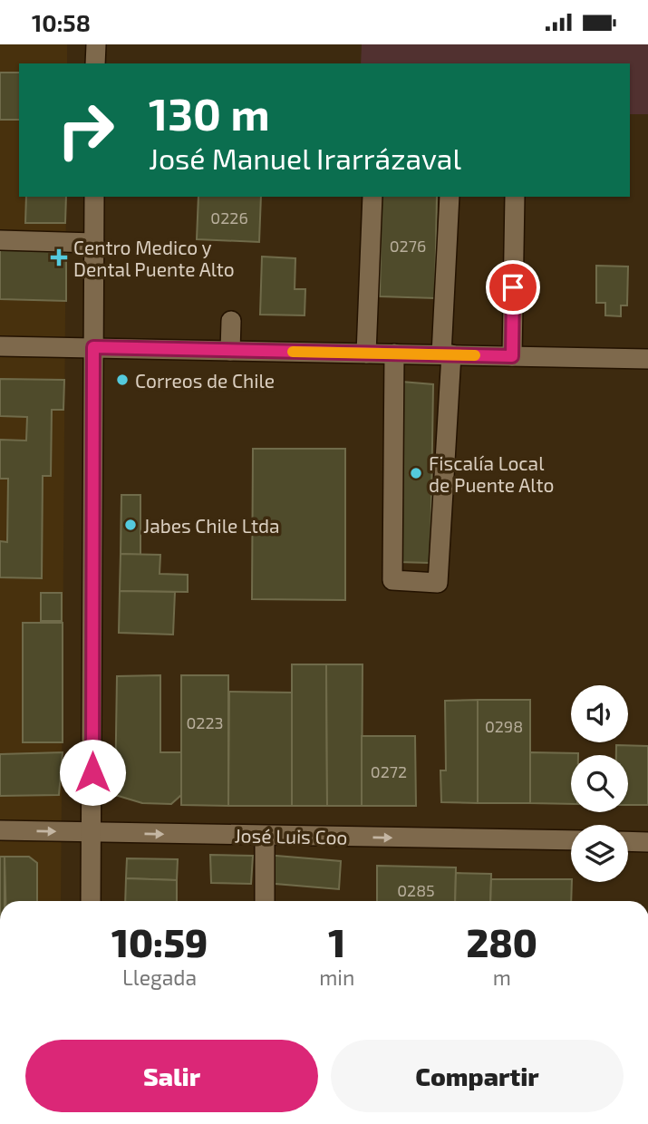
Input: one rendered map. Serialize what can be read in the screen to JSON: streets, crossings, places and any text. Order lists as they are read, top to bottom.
{
  "streets": {
    "street": ["José Luis Coo"]
  },
  "one_way": ["José Luis Coo"],
  "places": {
    "health": ["Centro Medico y Dental Puente Alto"],
    "other": ["Correos de Chile", "Fiscalía Local de Puente Alto", "Jabes Chile Ltda"]
  },
  "house_numbers": [
    "0226",
    "0276",
    "0223",
    "0298",
    "0272",
    "0285"
  ],
  "page": {
    "status": "10:58",
    "turn": ["130 m", "José Manuel Irarrázaval"],
    "eta": [
      "10:59",
      "Llegada",
      "1",
      "min",
      "280",
      "m"
    ],
    "buttons": ["Salir", "Compartir"]
  }
}
